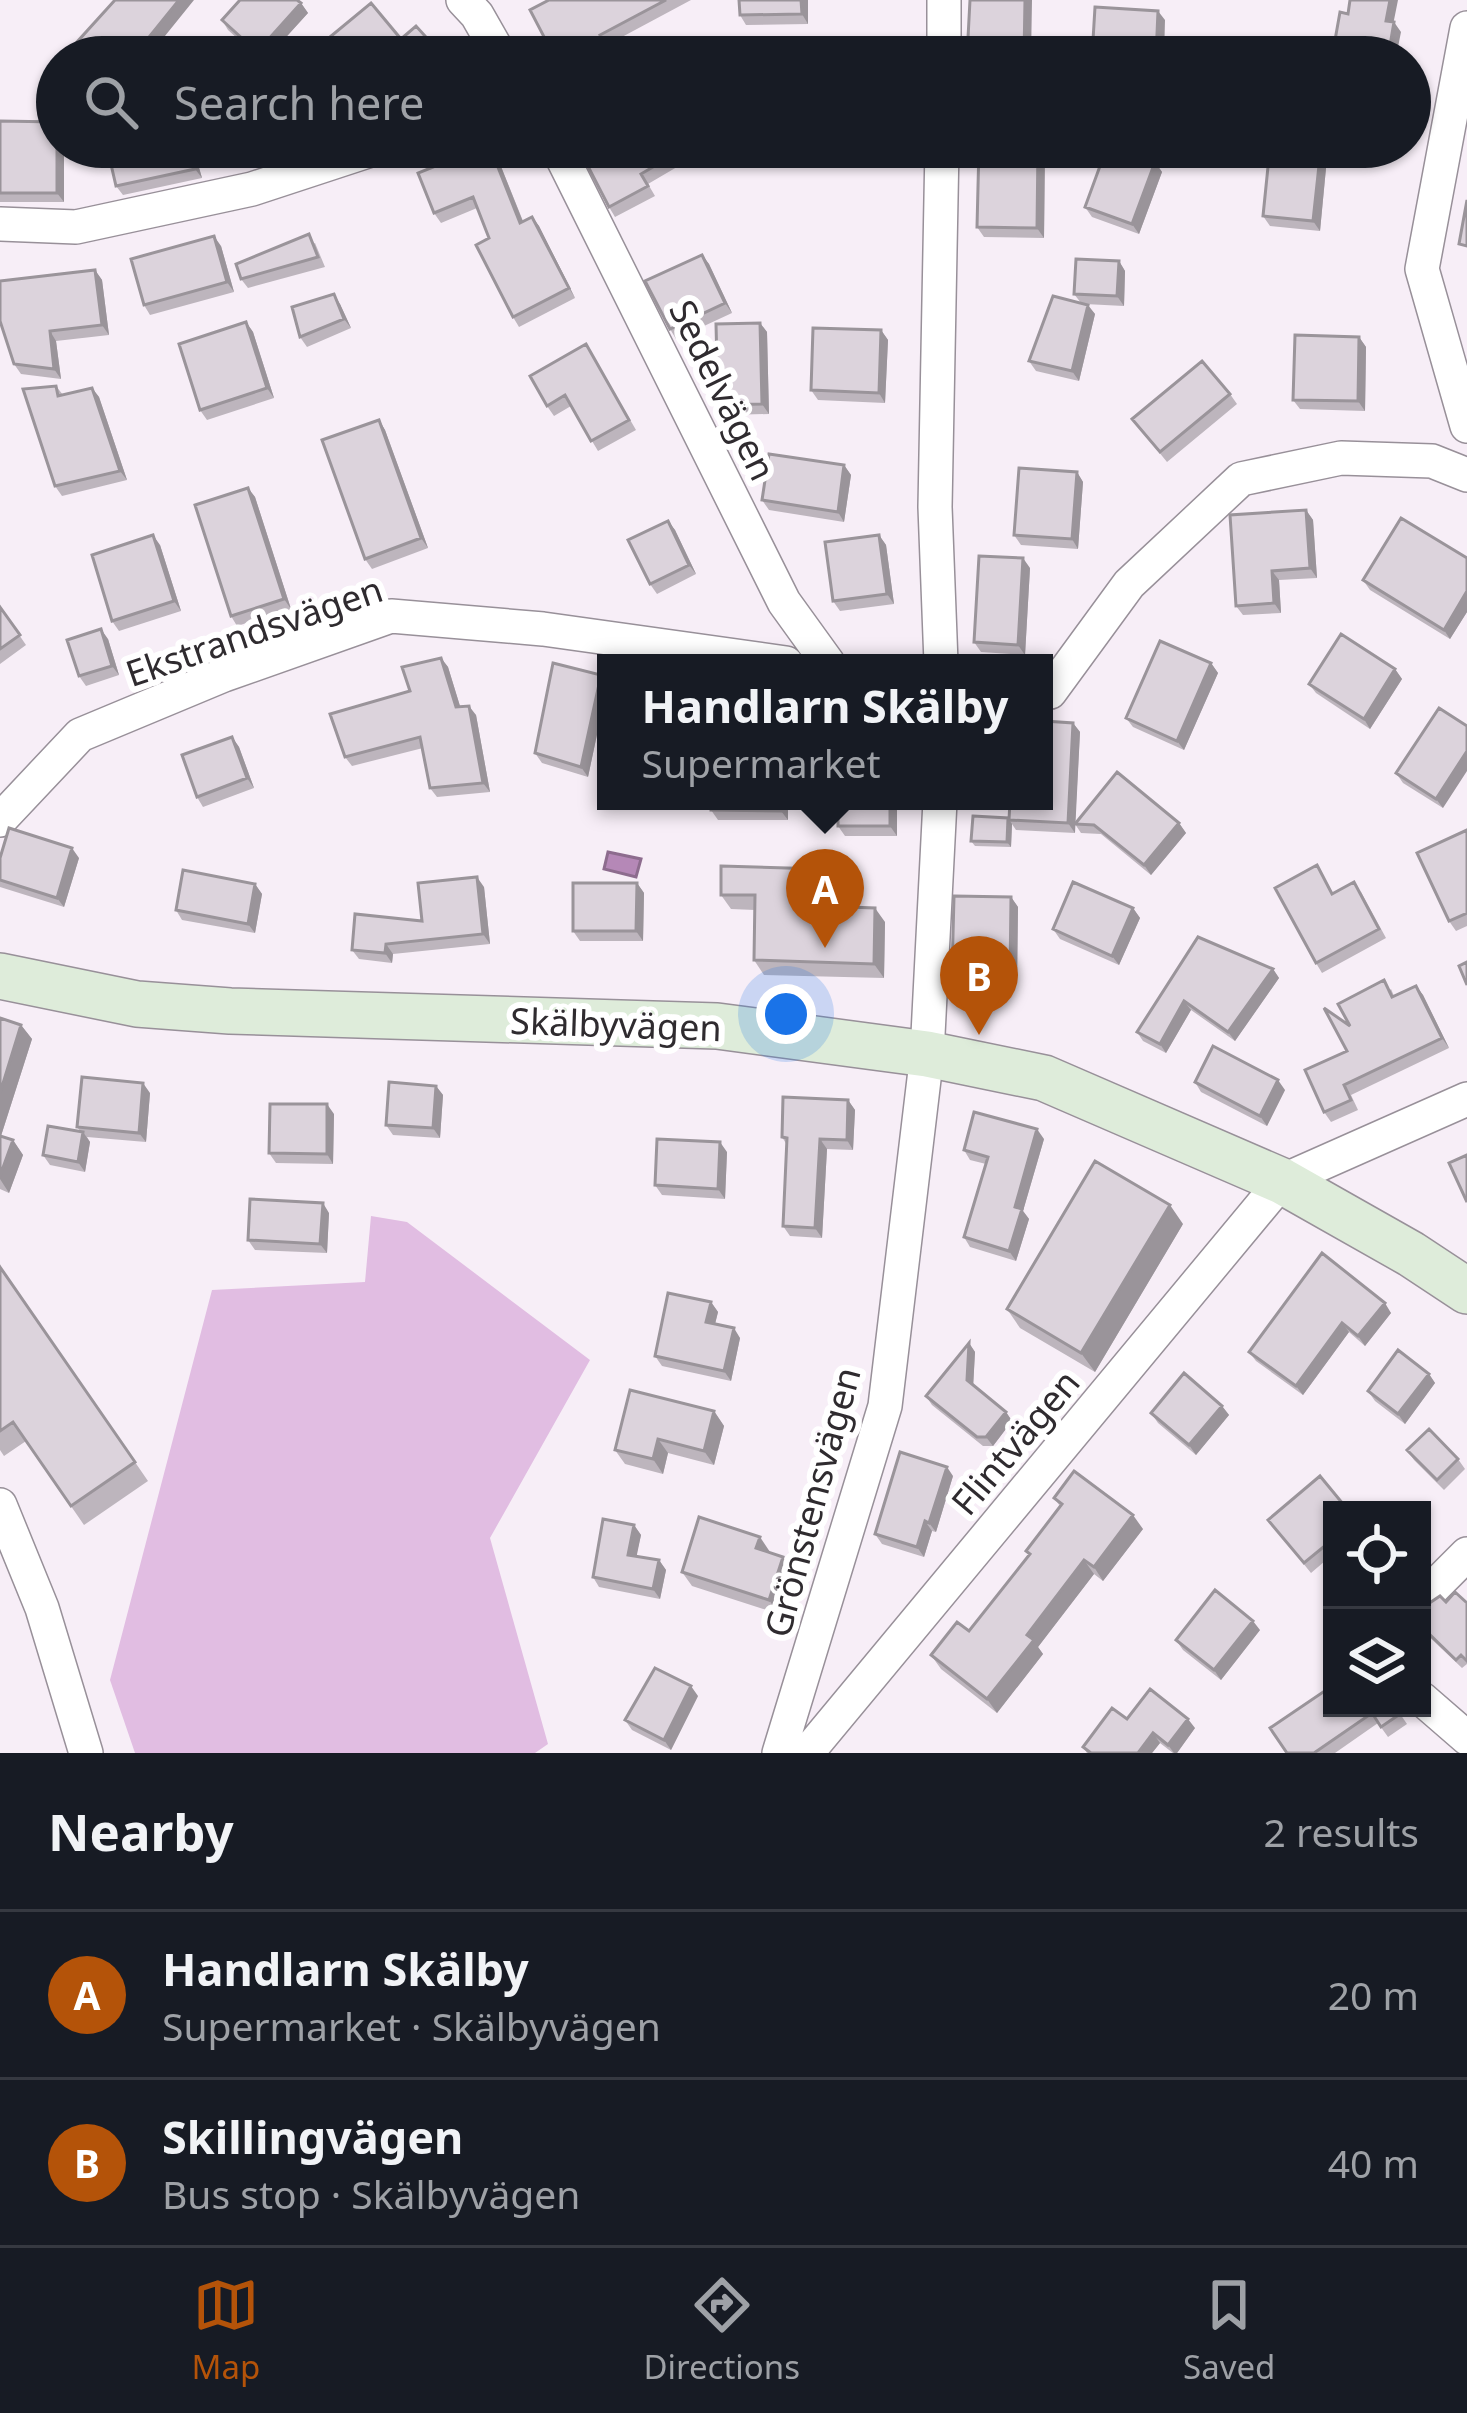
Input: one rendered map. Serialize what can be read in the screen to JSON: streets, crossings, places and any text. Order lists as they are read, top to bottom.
{
  "streets": {
    "street": [
      "Sedelvägen",
      "Ekstrandsvägen",
      "Skälbyvägen",
      "Flintvägen",
      "Grönstensvägen"
    ]
  },
  "crossings": [
    ["Skälbyvägen", "Flintvägen"],
    ["Skälbyvägen", "Grönstensvägen"]
  ],
  "page": {
    "search": "Search here",
    "popup": ["Handlarn Skälby", "Supermarket"],
    "pins": ["A", "B"],
    "heading": ["Nearby", "2 results"],
    "list": [
      {
        "mark": "A",
        "name": "Handlarn Skälby",
        "note": "Supermarket · Skälbyvägen",
        "value": "20 m"
      },
      {
        "mark": "B",
        "name": "Skillingvägen",
        "note": "Bus stop · Skälbyvägen",
        "value": "40 m"
      }
    ],
    "nav": ["Map", "Directions", "Saved"]
  }
}
